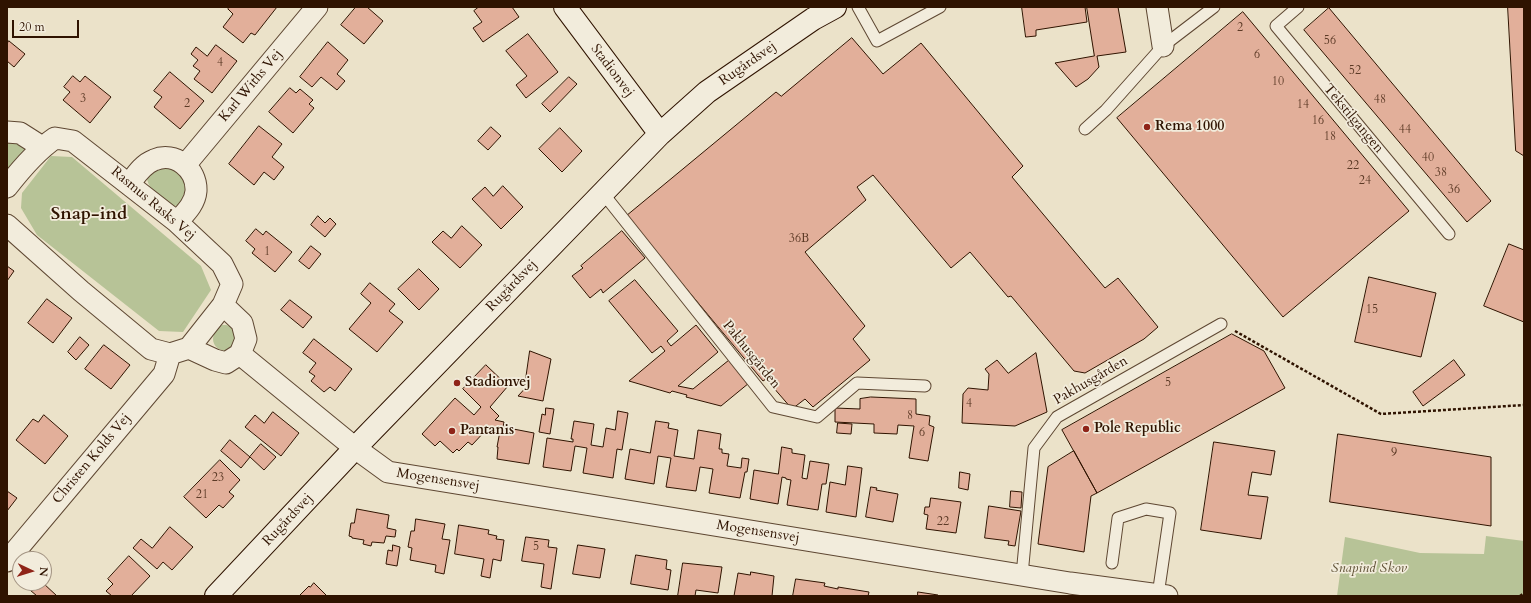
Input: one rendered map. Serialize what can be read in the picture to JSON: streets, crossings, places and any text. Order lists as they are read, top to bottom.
{
  "streets": {
    "street": [
      "Rugårdsvej",
      "Stadionvej",
      "Karl Withs Vej",
      "Rasmus Rasks Vej",
      "Christen Kolds Vej",
      "Mogensensvej"
    ],
    "lane": ["Tekstilgangen", "Pakhusgården"]
  },
  "crossings": [
    ["Rugårdsvej", "Stadionvej"],
    ["Rugårdsvej", "Pakhusgården"],
    ["Rugårdsvej", "Mogensensvej"],
    ["Karl Withs Vej", "Rasmus Rasks Vej"],
    ["Rasmus Rasks Vej", "Christen Kolds Vej"],
    ["Pakhusgården", "Mogensensvej"]
  ],
  "districts": ["Snap-ind"],
  "parks": ["Snapind Skov"],
  "places": [
    "Rema 1000",
    "Stadionvej",
    "Pole Republic",
    "Pantanis"
  ],
  "house_numbers": [
    "2",
    "56",
    "6",
    "4",
    "52",
    "10",
    "3",
    "48",
    "2",
    "14",
    "16",
    "44",
    "18",
    "40",
    "22",
    "38",
    "24",
    "36",
    "36B",
    "1",
    "15",
    "5",
    "4",
    "8",
    "6",
    "9",
    "23",
    "21",
    "22",
    "5"
  ],
  "scale_bar": "20 m",
  "north": "right"
}
